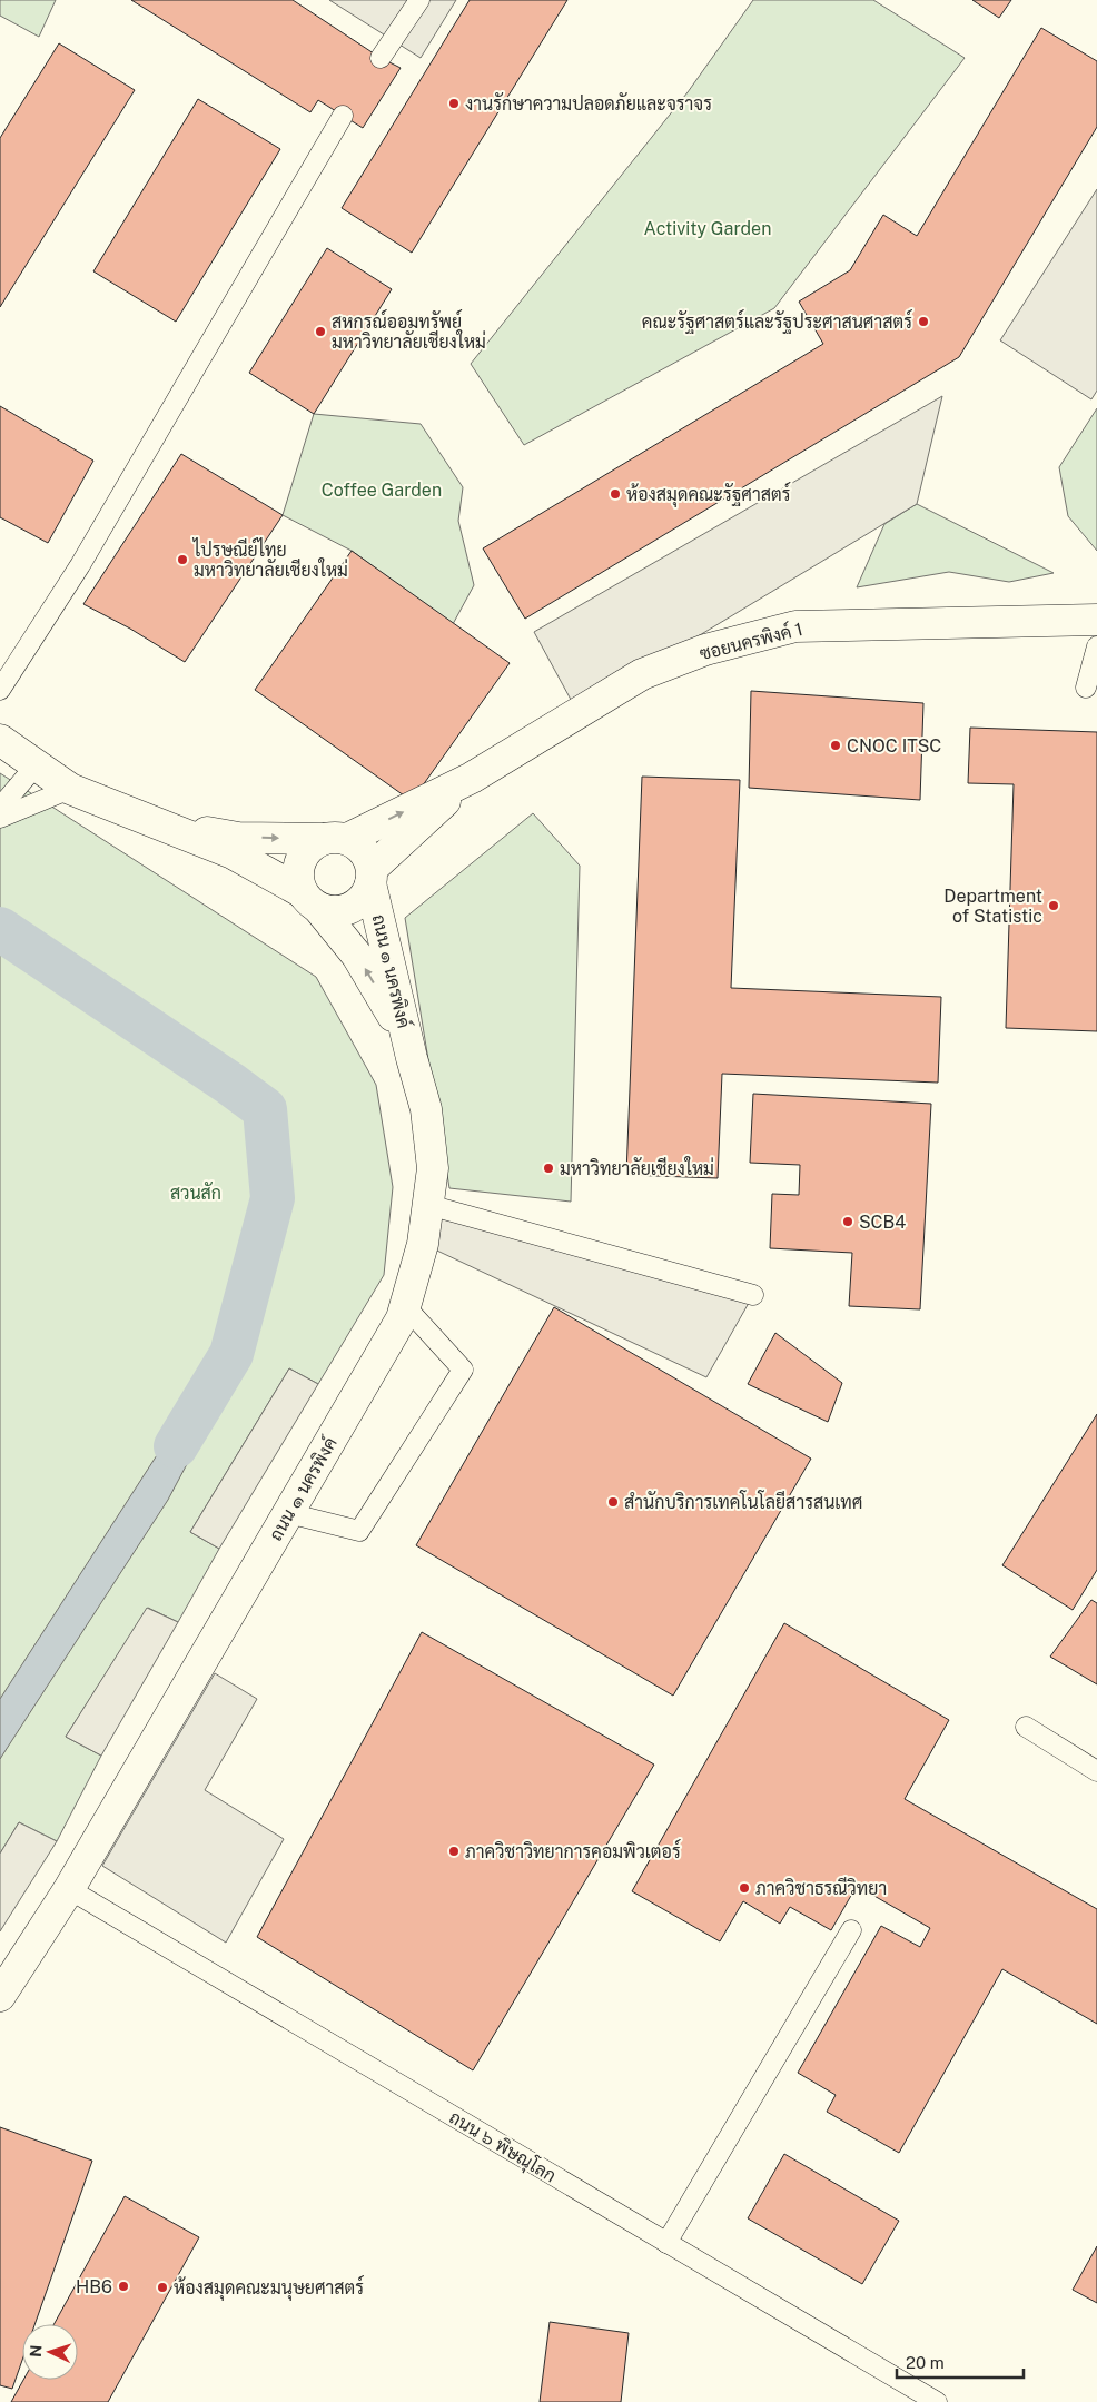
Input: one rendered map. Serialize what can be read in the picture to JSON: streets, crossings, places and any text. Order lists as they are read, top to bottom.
{
  "streets": {
    "street": ["ซอยนครพิงค์ 1", "ถนน ๑ นครพิงค์"],
    "lane": ["ถนน ๖ พิษณุโลก"]
  },
  "crossings": [
    ["ซอยนครพิงค์ 1", "ถนน ๑ นครพิงค์"],
    ["ถนน ๑ นครพิงค์", "ถนน ๖ พิษณุโลก"]
  ],
  "parks": ["Activity Garden", "Coffee Garden", "สวนสัก"],
  "places": [
    "งานรักษาความปลอดภัยและจราจร",
    "คณะรัฐศาสตร์และรัฐประศาสนศาสตร์",
    "สหกรณ์ออมทรัพย์ มหาวิทยาลัยเชียงใหม่",
    "ห้องสมุดคณะรัฐศาสตร์",
    "ไปรษณีย์ไทย มหาวิทยาลัยเชียงใหม่",
    "CNOC ITSC",
    "Department of Statistic",
    "มหาวิทยาลัยเชียงใหม่",
    "SCB4",
    "สำนักบริการเทคโนโลยีสารสนเทศ",
    "ภาควิชาวิทยาการคอมพิวเตอร์",
    "ภาควิชาธรณีวิทยา",
    "HB6",
    "ห้องสมุดคณะมนุษยศาสตร์"
  ],
  "scale_bar": "20 m",
  "north": "left"
}
